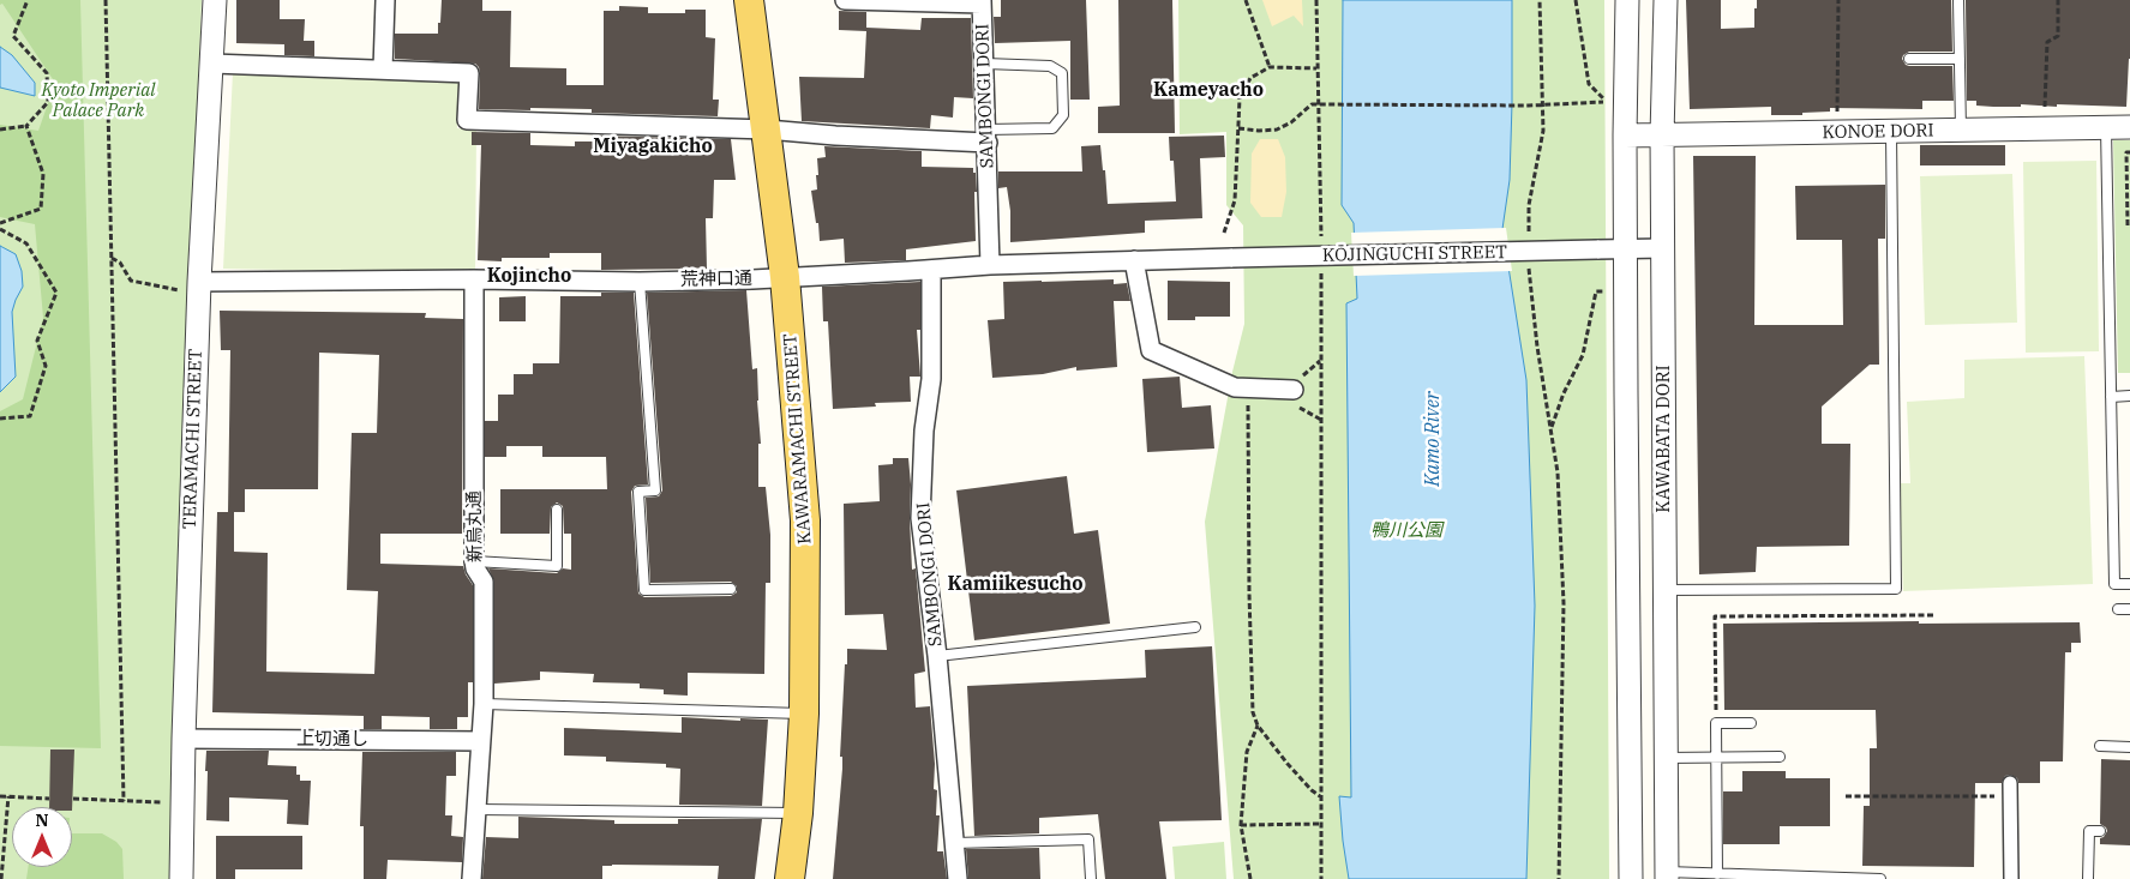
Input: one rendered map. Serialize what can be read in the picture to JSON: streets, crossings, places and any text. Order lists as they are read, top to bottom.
{
  "streets": {
    "main road": ["KAWARAMACHI STREET"],
    "street": [
      "SAMBONGI DORI",
      "KONOE DORI",
      "KŌJINGUCHI STREET",
      "荒神口通",
      "TERAMACHI STREET",
      "KAWABATA DORI",
      "新烏丸通",
      "上切通し"
    ]
  },
  "crossings": [
    ["SAMBONGI DORI", "荒神口通"],
    ["KONOE DORI", "KAWABATA DORI"],
    ["KŌJINGUCHI STREET", "荒神口通"],
    ["KŌJINGUCHI STREET", "KAWABATA DORI"],
    ["荒神口通", "TERAMACHI STREET"],
    ["荒神口通", "KAWARAMACHI STREET"],
    ["荒神口通", "新烏丸通"],
    ["TERAMACHI STREET", "上切通し"],
    ["新烏丸通", "上切通し"]
  ],
  "districts": [
    "Kameyacho",
    "Miyagakicho",
    "Kojincho",
    "Kamiikesucho"
  ],
  "water": ["Kamo River"],
  "parks": ["Kyoto Imperial Palace Park", "鴨川公園"],
  "north": "top"
}
